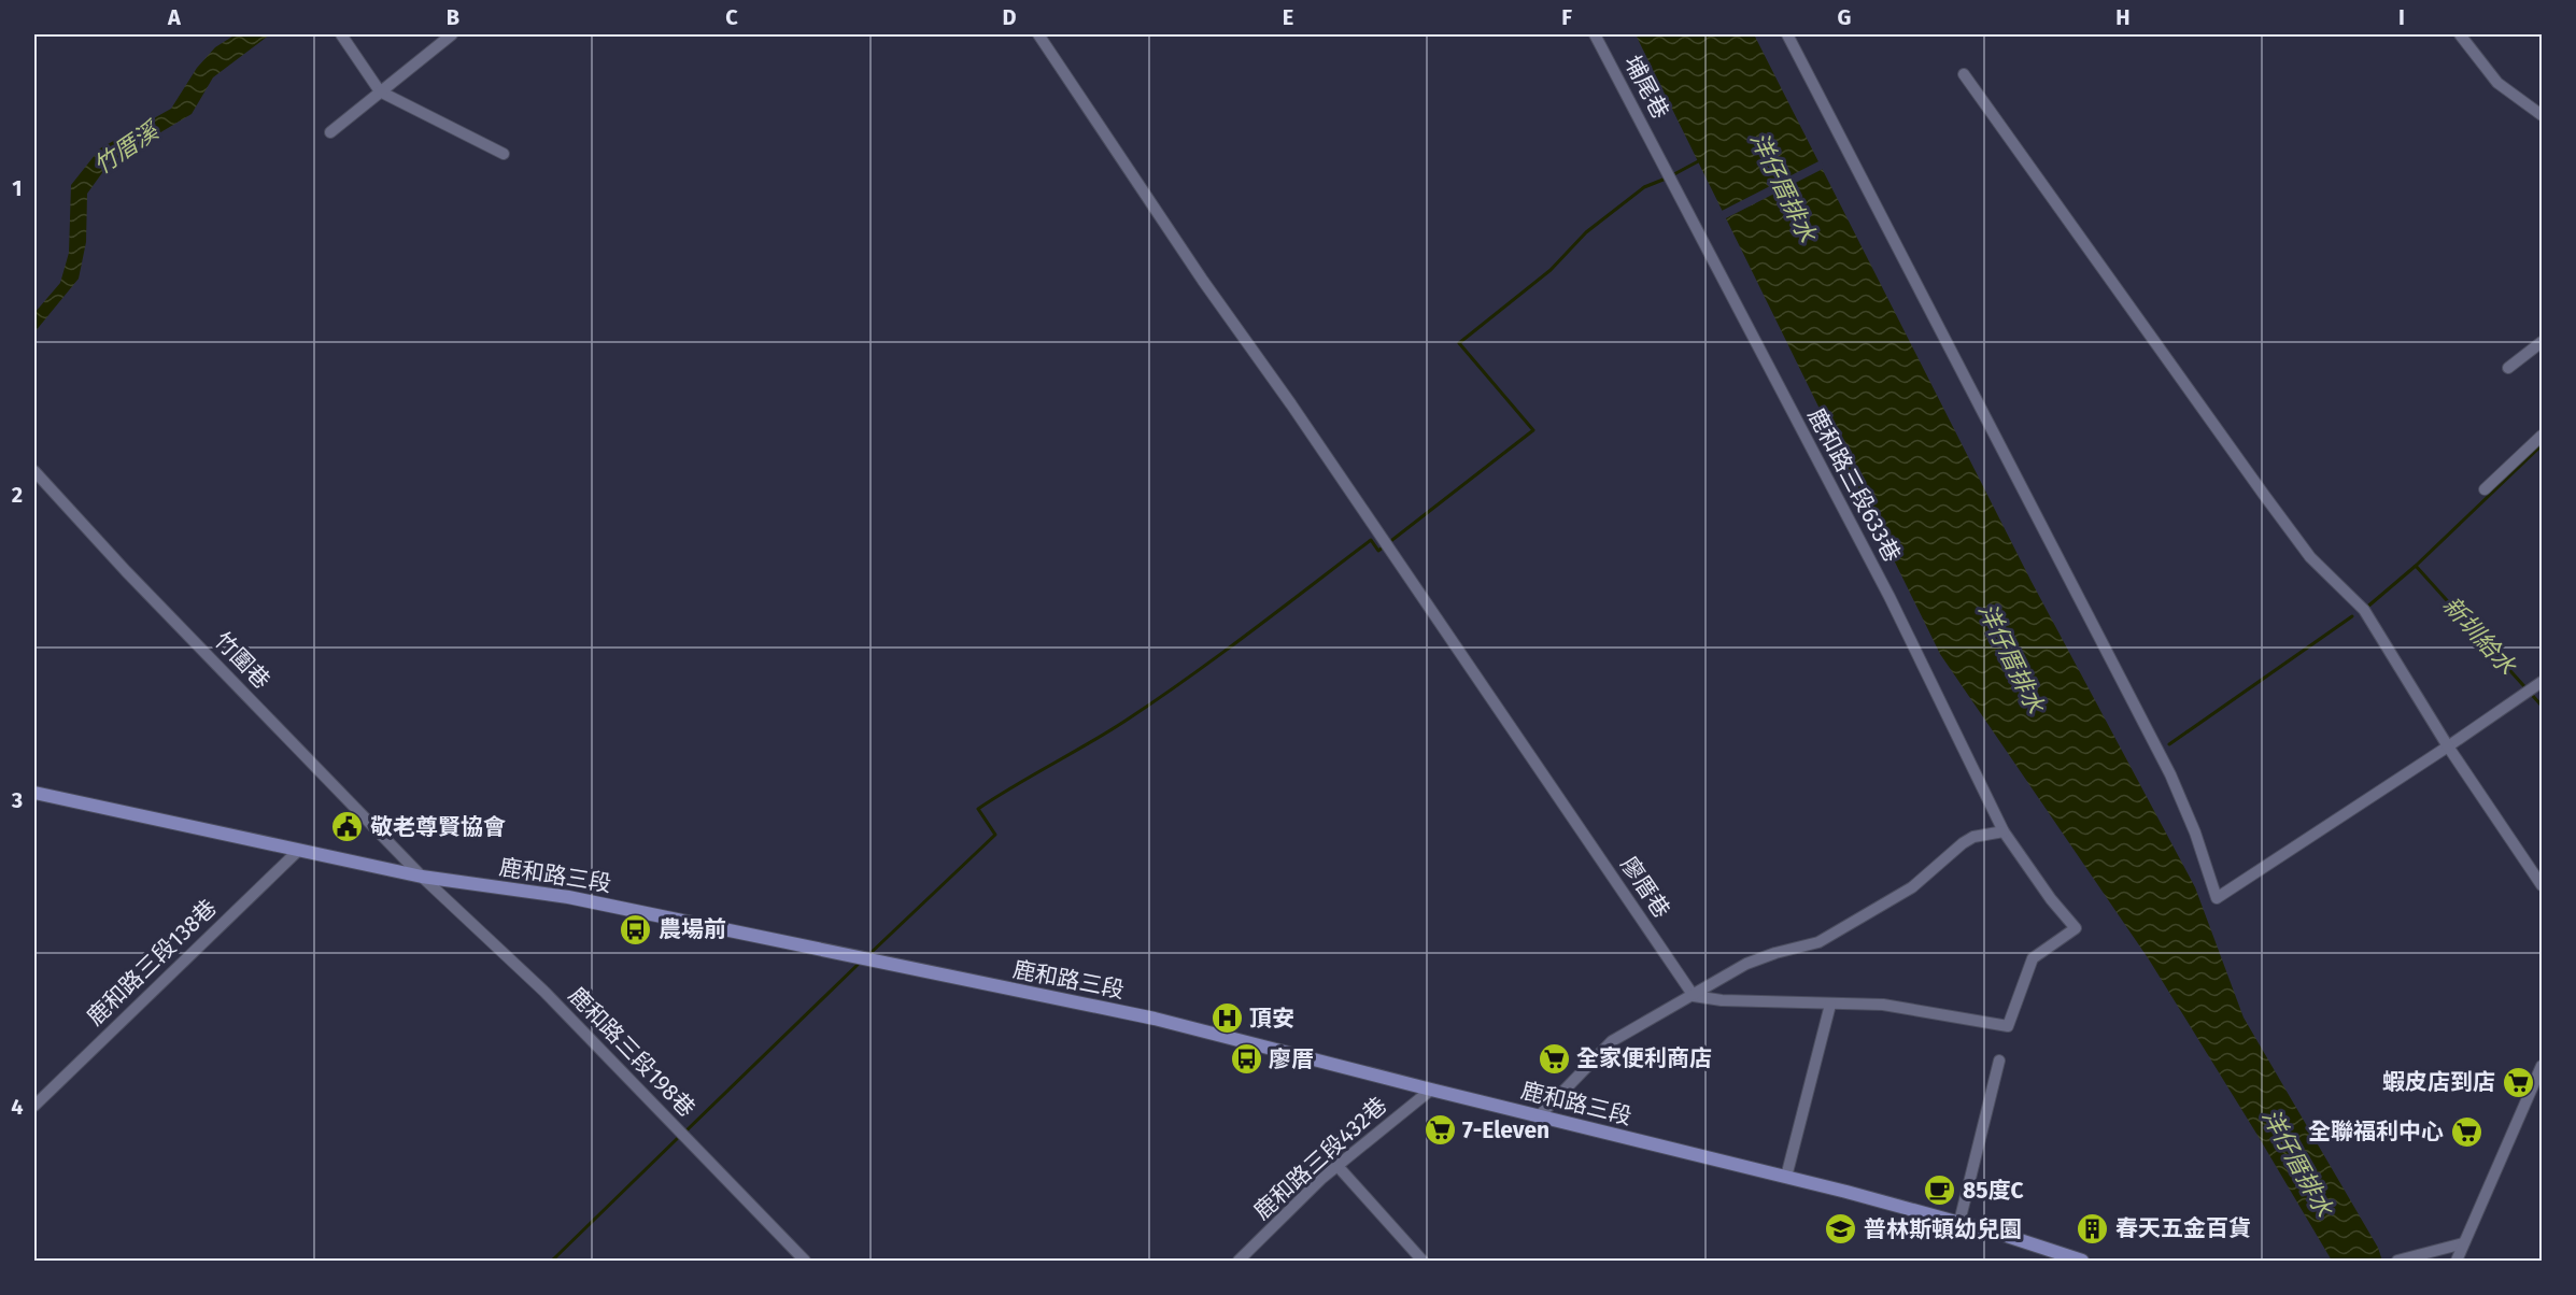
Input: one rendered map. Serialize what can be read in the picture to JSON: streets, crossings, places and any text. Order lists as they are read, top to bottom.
{
  "streets": {
    "main road": ["鹿和路三段"],
    "street": [
      "埔尾巷",
      "鹿和路三段633巷",
      "竹圍巷",
      "廖厝巷",
      "鹿和路三段138巷",
      "鹿和路三段198巷",
      "鹿和路三段432巷"
    ]
  },
  "crossings": [
    ["埔尾巷", "鹿和路三段633巷"],
    ["竹圍巷", "鹿和路三段"],
    ["竹圍巷", "鹿和路三段198巷"],
    ["鹿和路三段", "鹿和路三段138巷"],
    ["鹿和路三段", "鹿和路三段198巷"],
    ["鹿和路三段", "鹿和路三段432巷"]
  ],
  "water": ["竹厝溪", "洋仔厝排水", "新圳給水"],
  "places": {
    "public building": ["敬老尊賢協會"],
    "bus stop": ["農場前", "廖厝"],
    "hospital": ["頂安"],
    "supermarket": [
      "全家便利商店",
      "蝦皮店到店",
      "7-Eleven",
      "全聯福利中心"
    ],
    "cafe": ["85度C"],
    "building": ["春天五金百貨"],
    "school or university": ["普林斯頓幼兒園"]
  },
  "grid": {
    "columns": [
      "A",
      "B",
      "C",
      "D",
      "E",
      "F",
      "G",
      "H",
      "I"
    ],
    "rows": [
      "1",
      "2",
      "3",
      "4"
    ]
  }
}
